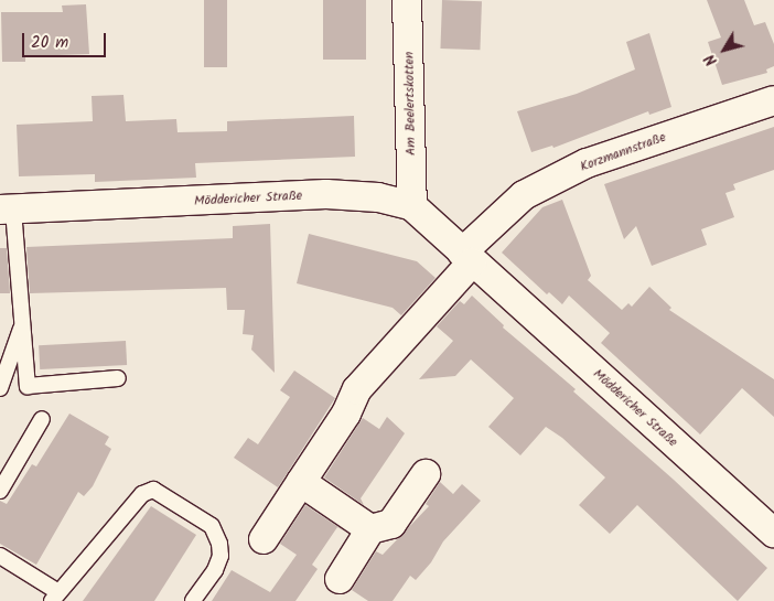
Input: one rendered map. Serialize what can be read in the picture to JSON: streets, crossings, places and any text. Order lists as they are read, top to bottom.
{
  "streets": {
    "street": ["Am Beelertskotten", "Korzmannstraße", "Möddericher Straße"]
  },
  "crossings": [
    ["Am Beelertskotten", "Möddericher Straße"],
    ["Korzmannstraße", "Möddericher Straße"]
  ],
  "scale_bar": "20 m",
  "north": "bottom left"
}
